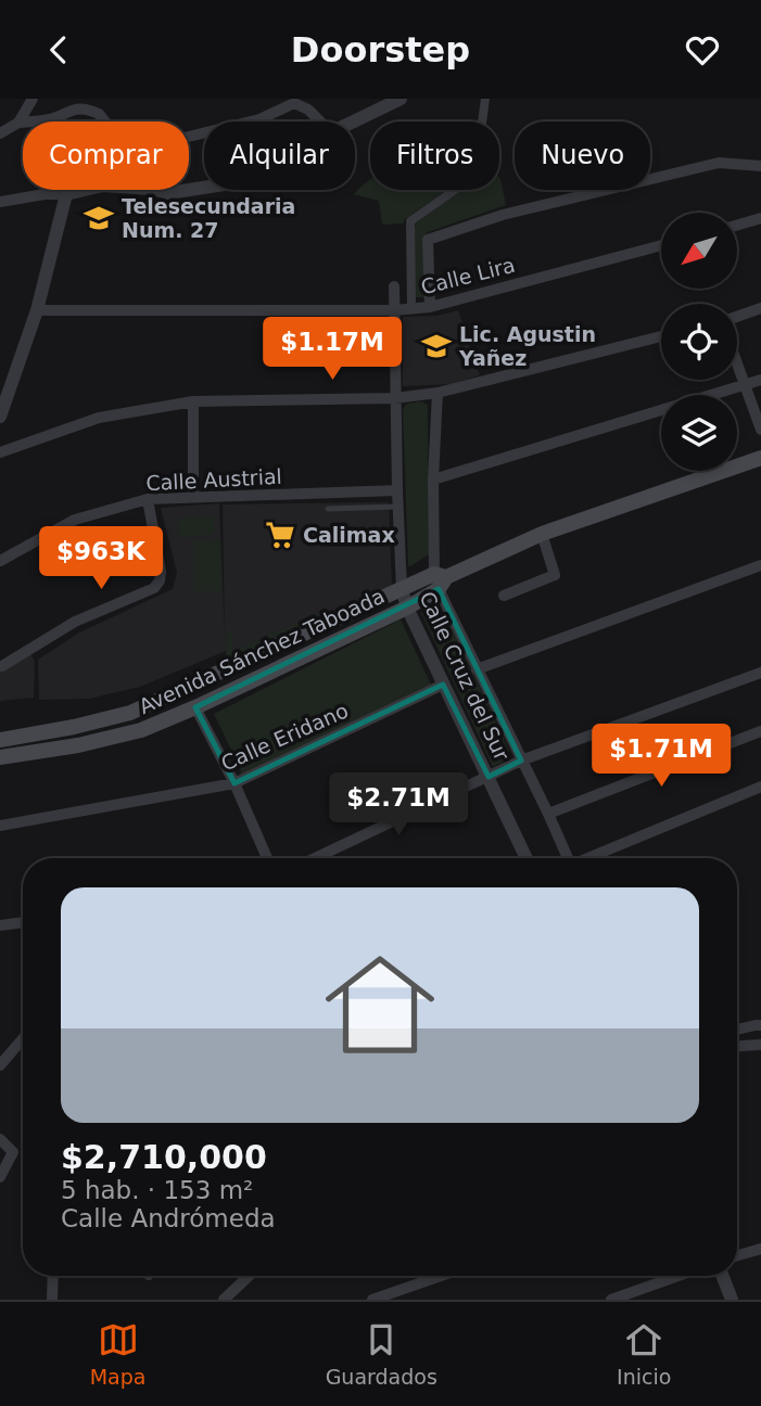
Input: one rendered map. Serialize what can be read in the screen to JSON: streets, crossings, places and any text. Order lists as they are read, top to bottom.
{
  "streets": {
    "main road": ["Avenida Sánchez Taboada"],
    "street": [
      "Calle Lira",
      "Calle Austrial",
      "Calle Cruz del Sur",
      "Calle Eridano"
    ]
  },
  "crossings": [
    ["Calle Lira", "Calle Cruz del Sur"],
    ["Calle Austrial", "Calle Cruz del Sur"],
    ["Avenida Sánchez Taboada", "Calle Cruz del Sur"],
    ["Calle Cruz del Sur", "Calle Eridano"]
  ],
  "places": {
    "school or university": ["Telesecundaria Num. 27", "Lic. Agustin Yañez"],
    "supermarket": ["Calimax"]
  },
  "north": "bottom left",
  "page": {
    "header": "Doorstep",
    "chip": [
      "Comprar",
      "Alquilar",
      "Filtros",
      "Nuevo"
    ],
    "price": [
      "$1.17M",
      "$963K",
      "$1.71M",
      "$2.71M"
    ],
    "list": [
      {
        "name": "$2,710,000",
        "note": "5 hab. · 153 m² · Calle Andrómeda"
      }
    ],
    "tabs": ["Mapa", "Guardados", "Inicio"]
  }
}
